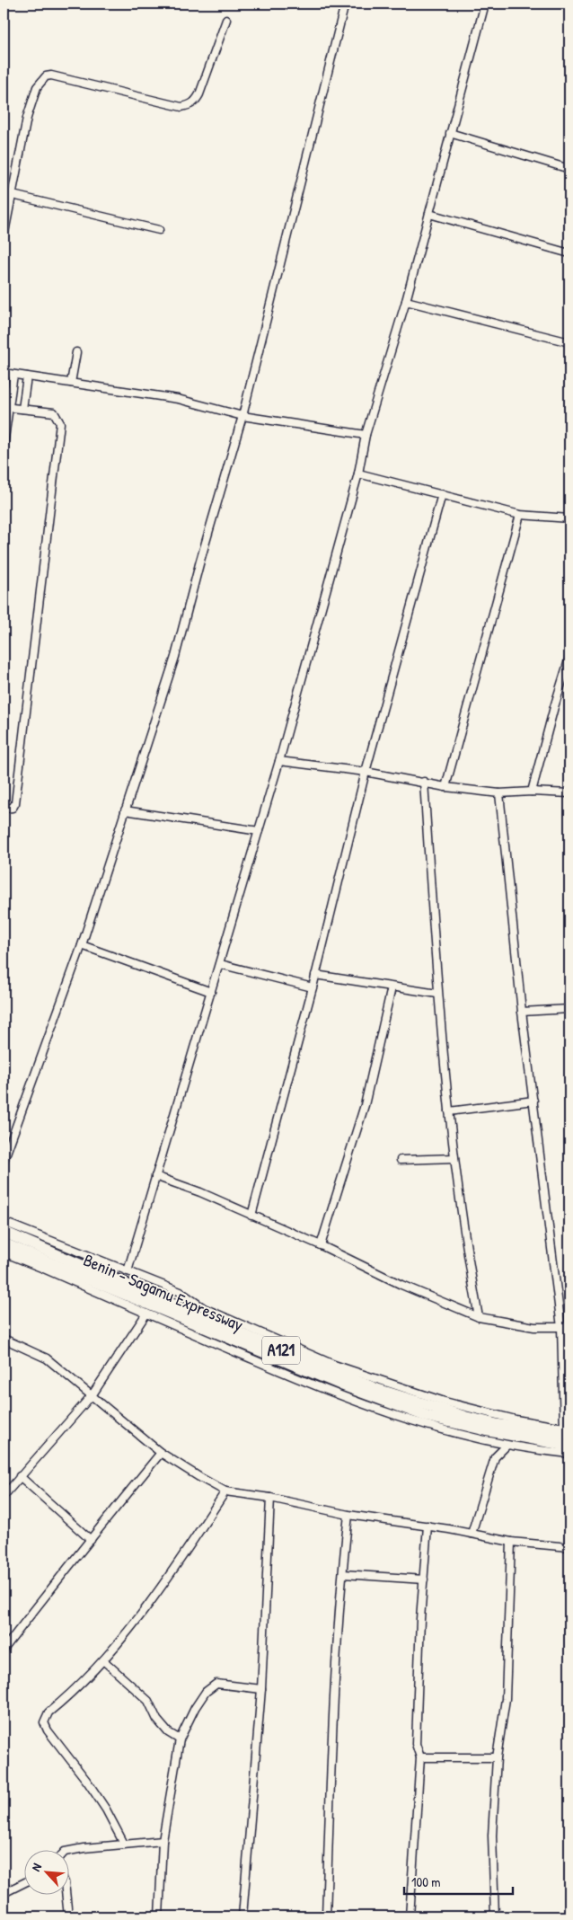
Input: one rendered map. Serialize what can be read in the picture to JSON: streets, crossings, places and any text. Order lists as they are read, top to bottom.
{
  "streets": {
    "highway": ["Benin - Sagamu Expressway", "A121"]
  },
  "scale_bar": "100 m",
  "north": "top left"
}
